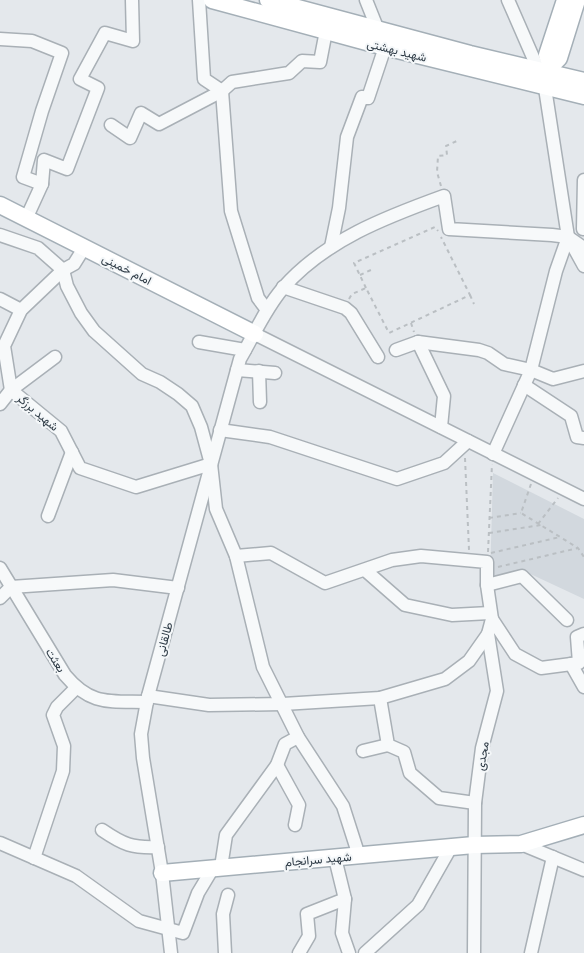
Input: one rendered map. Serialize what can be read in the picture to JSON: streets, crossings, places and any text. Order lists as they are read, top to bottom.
{
  "streets": {
    "main road": ["شهید بهشتی", "امام خمینی", "شهید سرانجام"],
    "street": [
      "شهید برزگر",
      "طالقانی",
      "بعثت",
      "مجدی"
    ]
  },
  "crossings": [
    ["امام خمینی", "شهید برزگر"],
    ["امام خمینی", "طالقانی"],
    ["شهید برزگر", "طالقانی"],
    ["طالقانی", "بعثت"],
    ["طالقانی", "شهید سرانجام"],
    ["بعثت", "مجدی"],
    ["مجدی", "شهید سرانجام"]
  ]
}
